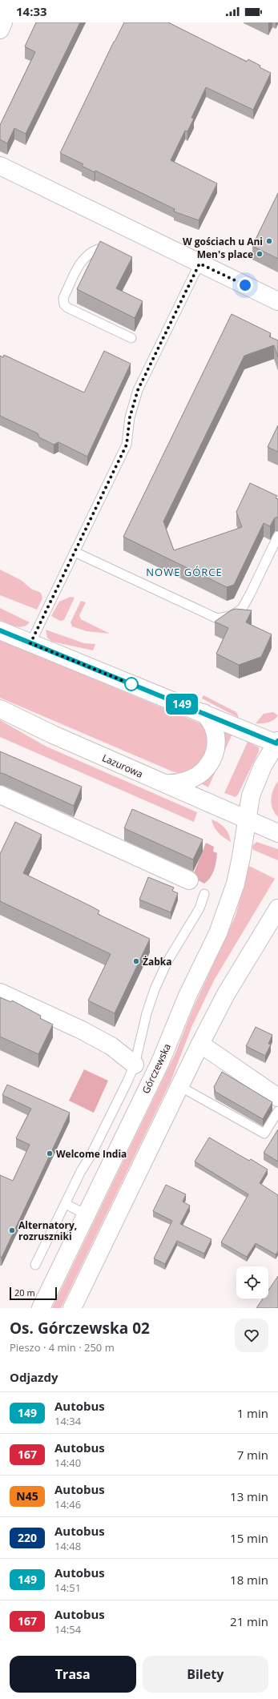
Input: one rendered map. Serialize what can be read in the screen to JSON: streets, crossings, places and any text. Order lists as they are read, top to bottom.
{
  "streets": {
    "main road": ["Lazurowa", "Górczewska"]
  },
  "crossings": [
    ["Lazurowa", "Górczewska"]
  ],
  "districts": ["NOWE GÓRCE"],
  "places": [
    "W gościach u Ani",
    "Men's place",
    "Żabka",
    "Welcome India",
    "Alternatory, rozruszniki"
  ],
  "lines": ["bus line 149"],
  "scale_bar": "20 m",
  "page": {
    "status": "14:33",
    "on_map": "149",
    "scale": "20 m",
    "heading": [
      ["Os. Górczewska 02", "Pieszo · 4 min · 250 m"],
      "Odjazdy"
    ],
    "list": [
      {
        "mark": "149",
        "name": "Autobus",
        "note": "14:34",
        "value": "1 min"
      },
      {
        "mark": "167",
        "name": "Autobus",
        "note": "14:40",
        "value": "7 min"
      },
      {
        "mark": "N45",
        "name": "Autobus",
        "note": "14:46",
        "value": "13 min"
      },
      {
        "mark": "220",
        "name": "Autobus",
        "note": "14:48",
        "value": "15 min"
      },
      {
        "mark": "149",
        "name": "Autobus",
        "note": "14:51",
        "value": "18 min"
      },
      {
        "mark": "167",
        "name": "Autobus",
        "note": "14:54",
        "value": "21 min"
      }
    ],
    "buttons": ["Trasa", "Bilety"]
  }
}
